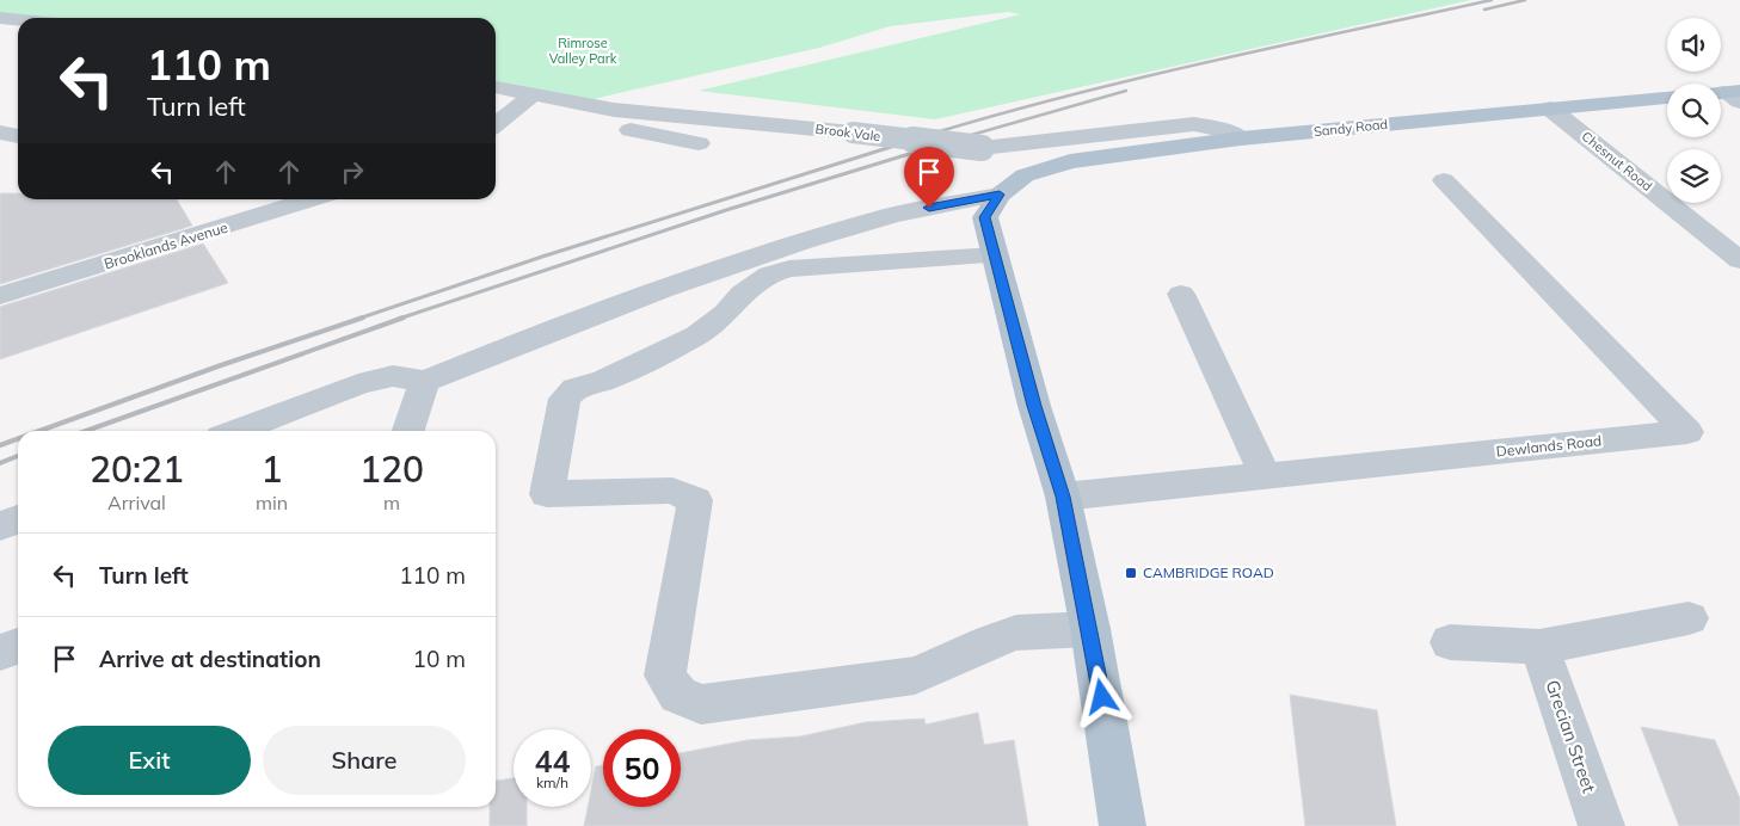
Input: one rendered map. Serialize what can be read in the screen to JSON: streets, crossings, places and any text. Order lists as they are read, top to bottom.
{
  "streets": {
    "main road": ["Sandy Road"],
    "street": [
      "Brook Vale",
      "Chesnut Road",
      "Brooklands Avenue",
      "Dewlands Road",
      "Grecian Street"
    ]
  },
  "crossings": [
    ["Sandy Road", "Brook Vale"],
    ["Sandy Road", "Chesnut Road"]
  ],
  "parks": ["Rimrose Valley Park"],
  "places": {
    "transit": ["CAMBRIDGE ROAD"]
  },
  "page": {
    "turn": ["110 m", "Turn left"],
    "eta": [
      "20:21",
      "Arrival",
      "1",
      "min",
      "120",
      "m"
    ],
    "list": [
      {
        "name": "Turn left",
        "value": "110 m"
      },
      {
        "name": "Arrive at destination",
        "value": "10 m"
      }
    ],
    "buttons": ["Exit", "Share"],
    "speed": "44 km/h",
    "limit": "50"
  }
}
